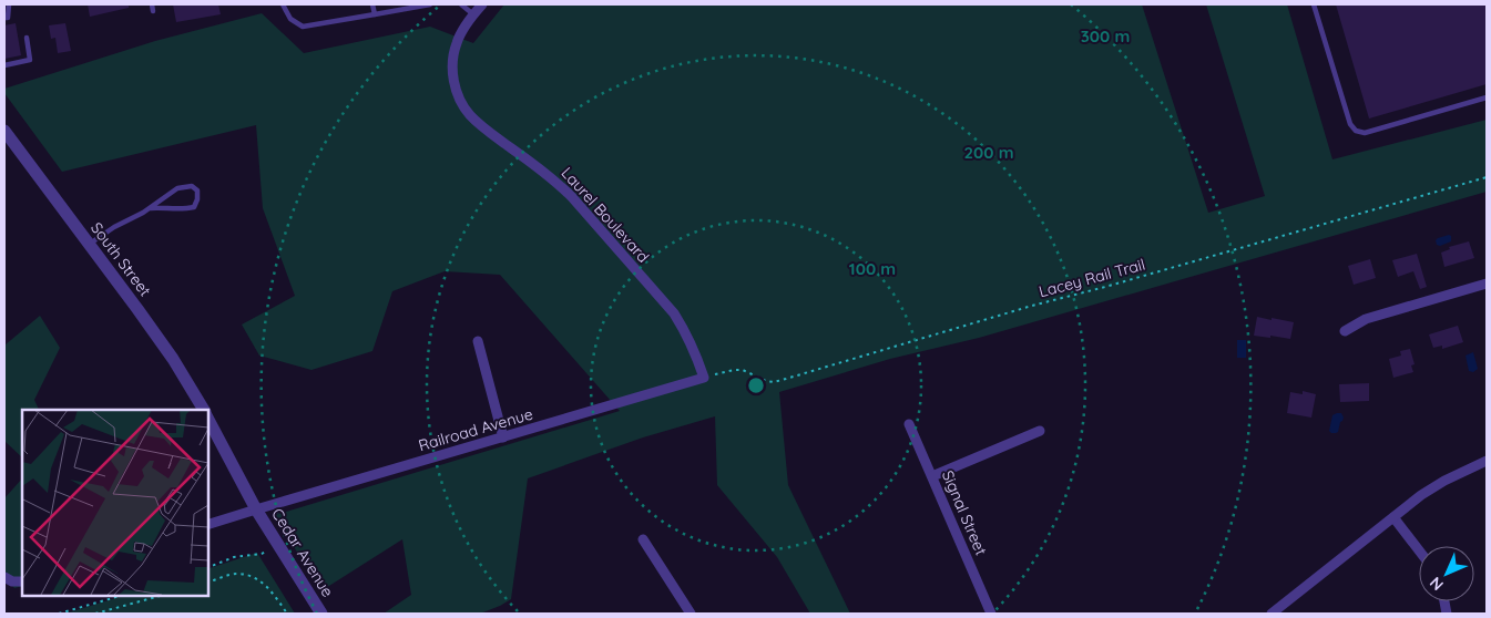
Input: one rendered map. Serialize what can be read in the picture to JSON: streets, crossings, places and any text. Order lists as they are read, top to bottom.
{
  "streets": {
    "street": [
      "Laurel Boulevard",
      "South Street",
      "Railroad Avenue",
      "Signal Street",
      "Cedar Avenue"
    ],
    "path": ["Lacey Rail Trail"]
  },
  "crossings": [
    ["Laurel Boulevard", "Lacey Rail Trail"],
    ["Laurel Boulevard", "Railroad Avenue"],
    ["South Street", "Railroad Avenue"],
    ["South Street", "Cedar Avenue"],
    ["Lacey Rail Trail", "Railroad Avenue"],
    ["Railroad Avenue", "Cedar Avenue"]
  ],
  "north": "bottom left",
  "rings": ["300 m", "200 m", "100 m"]
}
